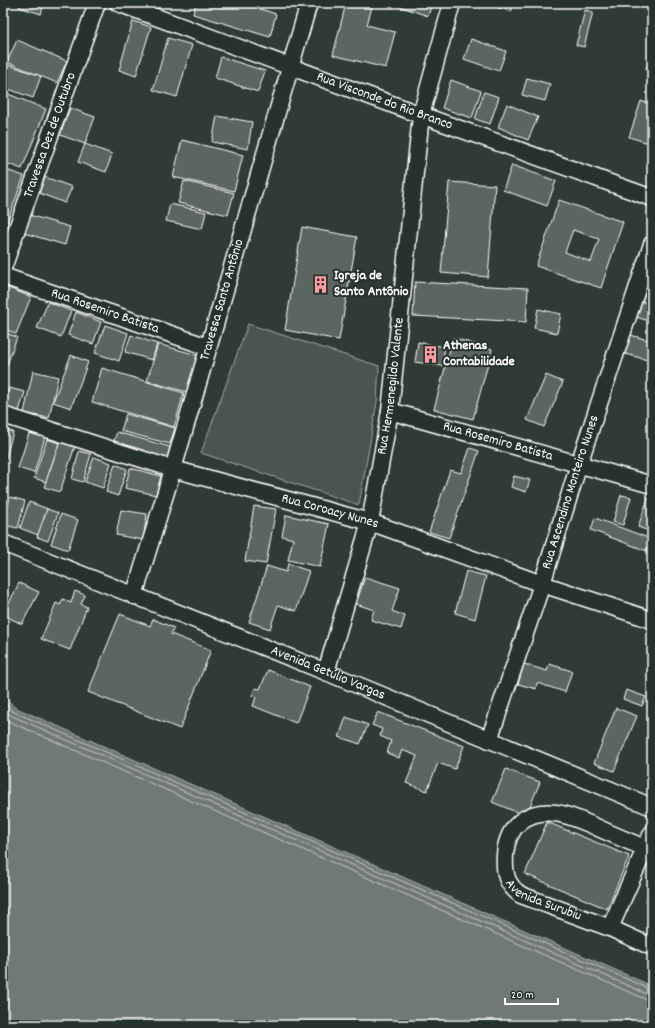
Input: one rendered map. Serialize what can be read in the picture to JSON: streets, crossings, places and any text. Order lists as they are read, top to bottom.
{
  "streets": {
    "street": [
      "Rua Visconde do Rio Branco",
      "Travessa Dez de Outubro",
      "Travessa Santo Antônio",
      "Rua Rosemiro Batista",
      "Rua Hermenegildo Valente",
      "Rua Ascendino Monteiro Nunes",
      "Rua Coroacy Nunes",
      "Avenida Getúlio Vargas",
      "Avenida Surubiu"
    ]
  },
  "crossings": [
    ["Rua Visconde do Rio Branco", "Travessa Santo Antônio"],
    ["Rua Visconde do Rio Branco", "Rua Hermenegildo Valente"],
    ["Travessa Santo Antônio", "Rua Rosemiro Batista"],
    ["Travessa Santo Antônio", "Rua Coroacy Nunes"],
    ["Travessa Santo Antônio", "Avenida Getúlio Vargas"],
    ["Rua Rosemiro Batista", "Rua Hermenegildo Valente"],
    ["Rua Rosemiro Batista", "Rua Ascendino Monteiro Nunes"],
    ["Rua Hermenegildo Valente", "Rua Coroacy Nunes"],
    ["Rua Hermenegildo Valente", "Avenida Getúlio Vargas"],
    ["Rua Ascendino Monteiro Nunes", "Rua Coroacy Nunes"],
    ["Rua Ascendino Monteiro Nunes", "Avenida Getúlio Vargas"]
  ],
  "places": {
    "building": ["Igreja de Santo Antônio", "Athenas Contabilidade"]
  },
  "scale_bar": "20 m"
}
